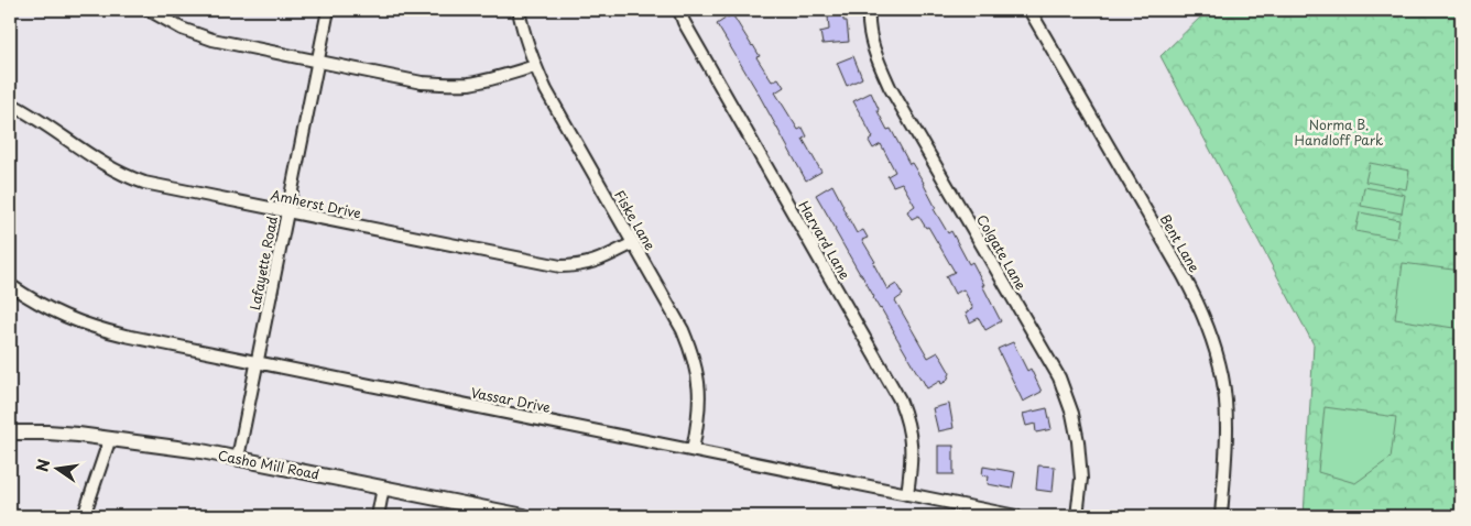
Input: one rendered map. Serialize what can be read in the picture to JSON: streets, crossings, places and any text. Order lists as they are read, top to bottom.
{
  "streets": {
    "street": [
      "Amherst Drive",
      "Fiske Lane",
      "Harvard Lane",
      "Bent Lane",
      "Colgate Lane",
      "Lafayette Road",
      "Vassar Drive",
      "Casho Mill Road"
    ]
  },
  "crossings": [
    ["Amherst Drive", "Fiske Lane"],
    ["Amherst Drive", "Lafayette Road"],
    ["Fiske Lane", "Vassar Drive"],
    ["Harvard Lane", "Vassar Drive"],
    ["Lafayette Road", "Vassar Drive"],
    ["Lafayette Road", "Casho Mill Road"]
  ],
  "parks": ["Norma B. Handloff Park"],
  "north": "left"
}
